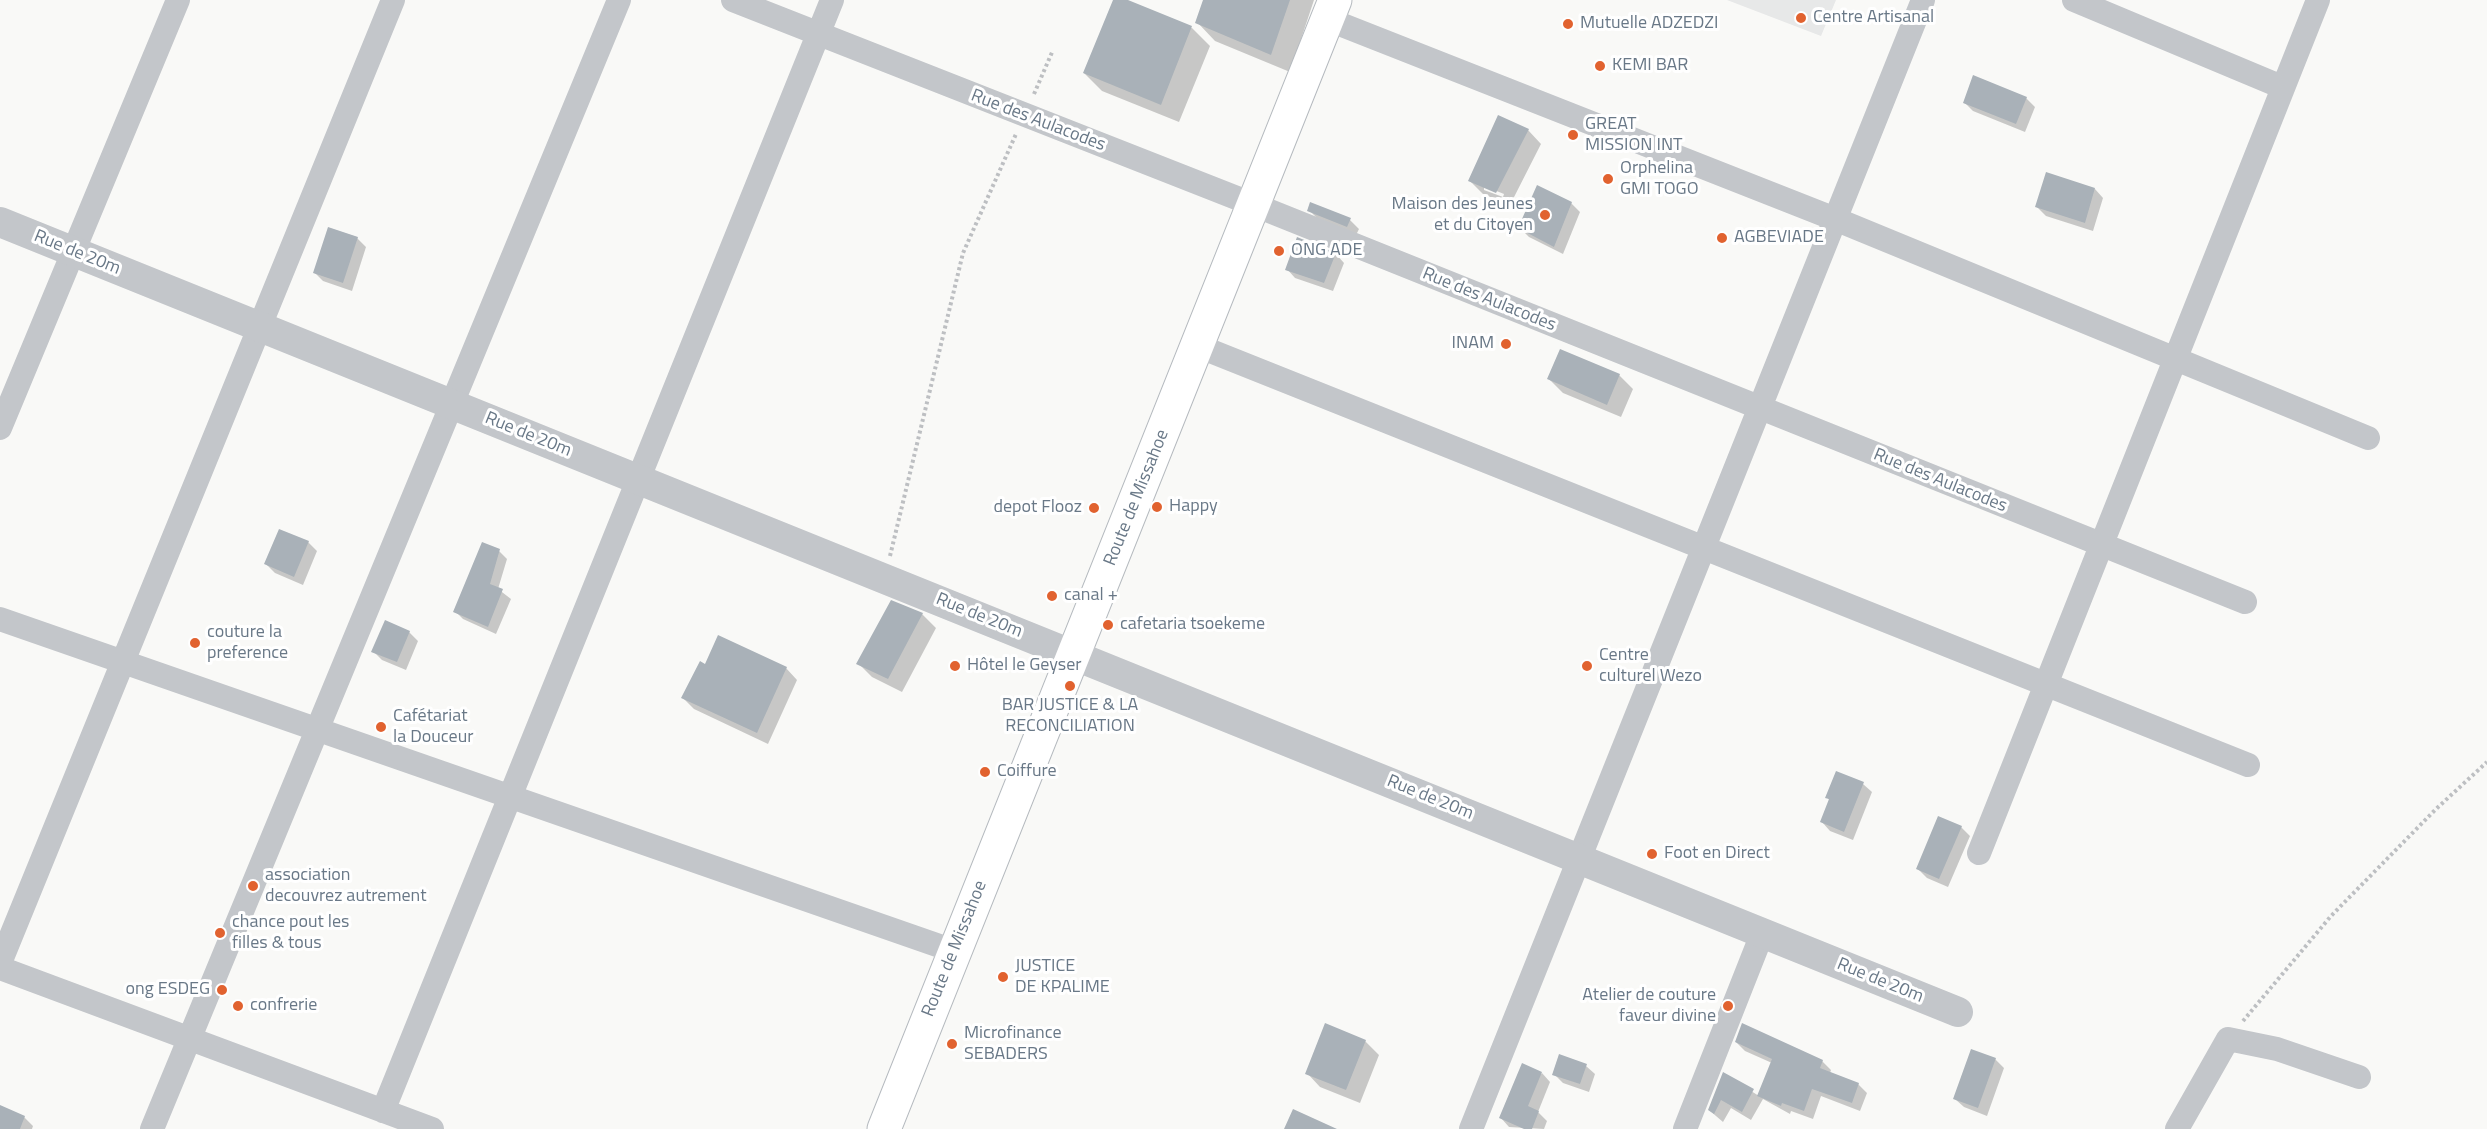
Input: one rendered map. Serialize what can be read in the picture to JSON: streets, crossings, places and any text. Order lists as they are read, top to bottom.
{
  "streets": {
    "main road": ["Route de Missahoe"],
    "street": ["Rue des Aulacodes", "Rue de 20m"]
  },
  "crossings": [
    ["Rue des Aulacodes", "Route de Missahoe"],
    ["Rue de 20m", "Route de Missahoe"]
  ],
  "places": [
    "Centre Artisanal",
    "Mutuelle ADZEDZI",
    "KEMI BAR",
    "GREAT MISSION INT",
    "Orphelina GMI TOGO",
    "Maison des Jeunes et du Citoyen",
    "AGBEVIADE",
    "ONG ADE",
    "INAM",
    "Happy",
    "depot Flooz",
    "canal +",
    "cafetaria tsoekeme",
    "couture la preference",
    "Hôtel le Geyser",
    "Centre culturel Wezo",
    "BAR JUSTICE & LA RECONCILIATION",
    "Cafétariat la Douceur",
    "Coiffure",
    "Foot en Direct",
    "association decouvrez autrement",
    "chance pout les filles & tous",
    "JUSTICE DE KPALIME",
    "ong ESDEG",
    "confrerie",
    "Atelier de couture faveur divine",
    "Microfinance SEBADERS"
  ]
}
